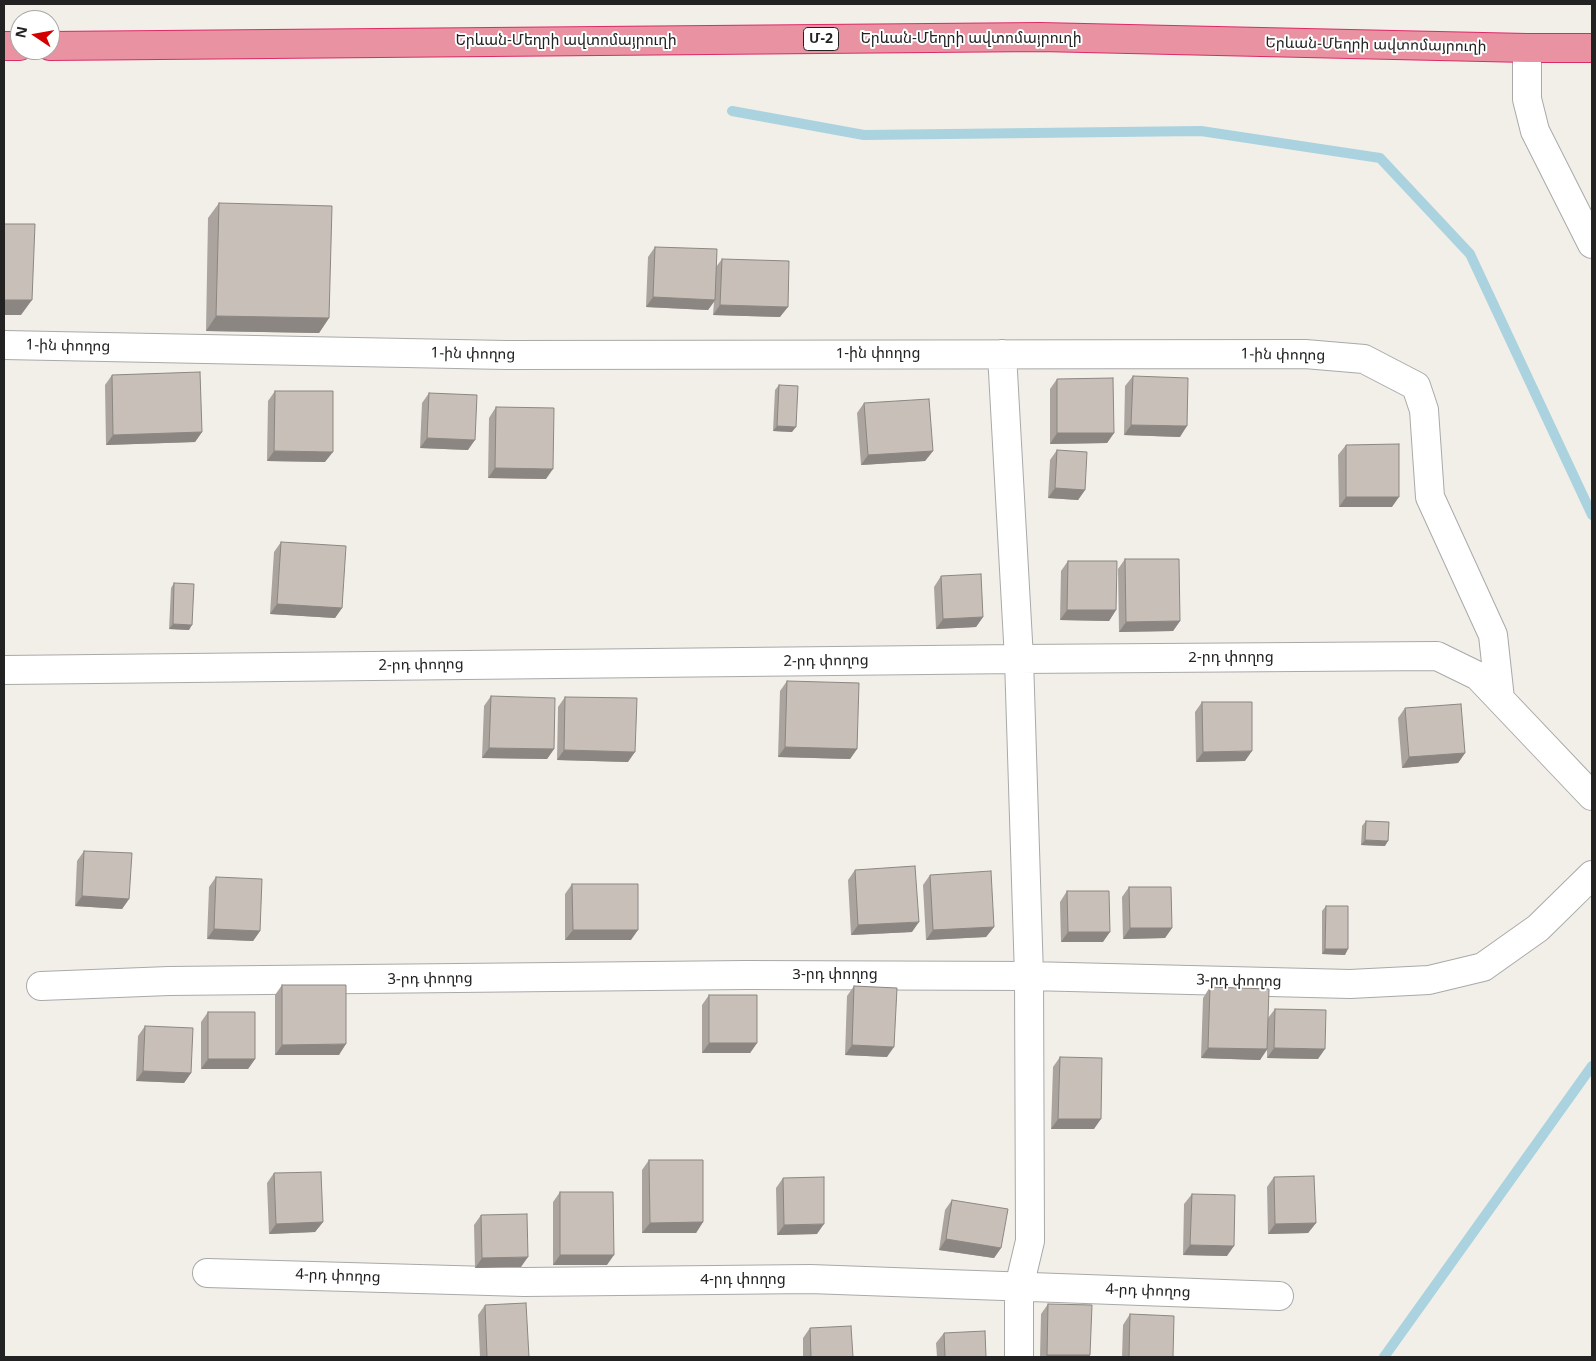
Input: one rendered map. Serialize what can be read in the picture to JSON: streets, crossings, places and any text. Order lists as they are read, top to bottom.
{
  "streets": {
    "highway": ["Մ-2", "Երևան-Մեղրի ավտոմայրուղի"],
    "street": [
      "1-ին փողոց",
      "2-րդ փողոց",
      "3-րդ փողոց",
      "4-րդ փողոց"
    ]
  },
  "crossings": [
    ["1-ին փողոց", "2-րդ փողոց"]
  ],
  "north": "left"
}
